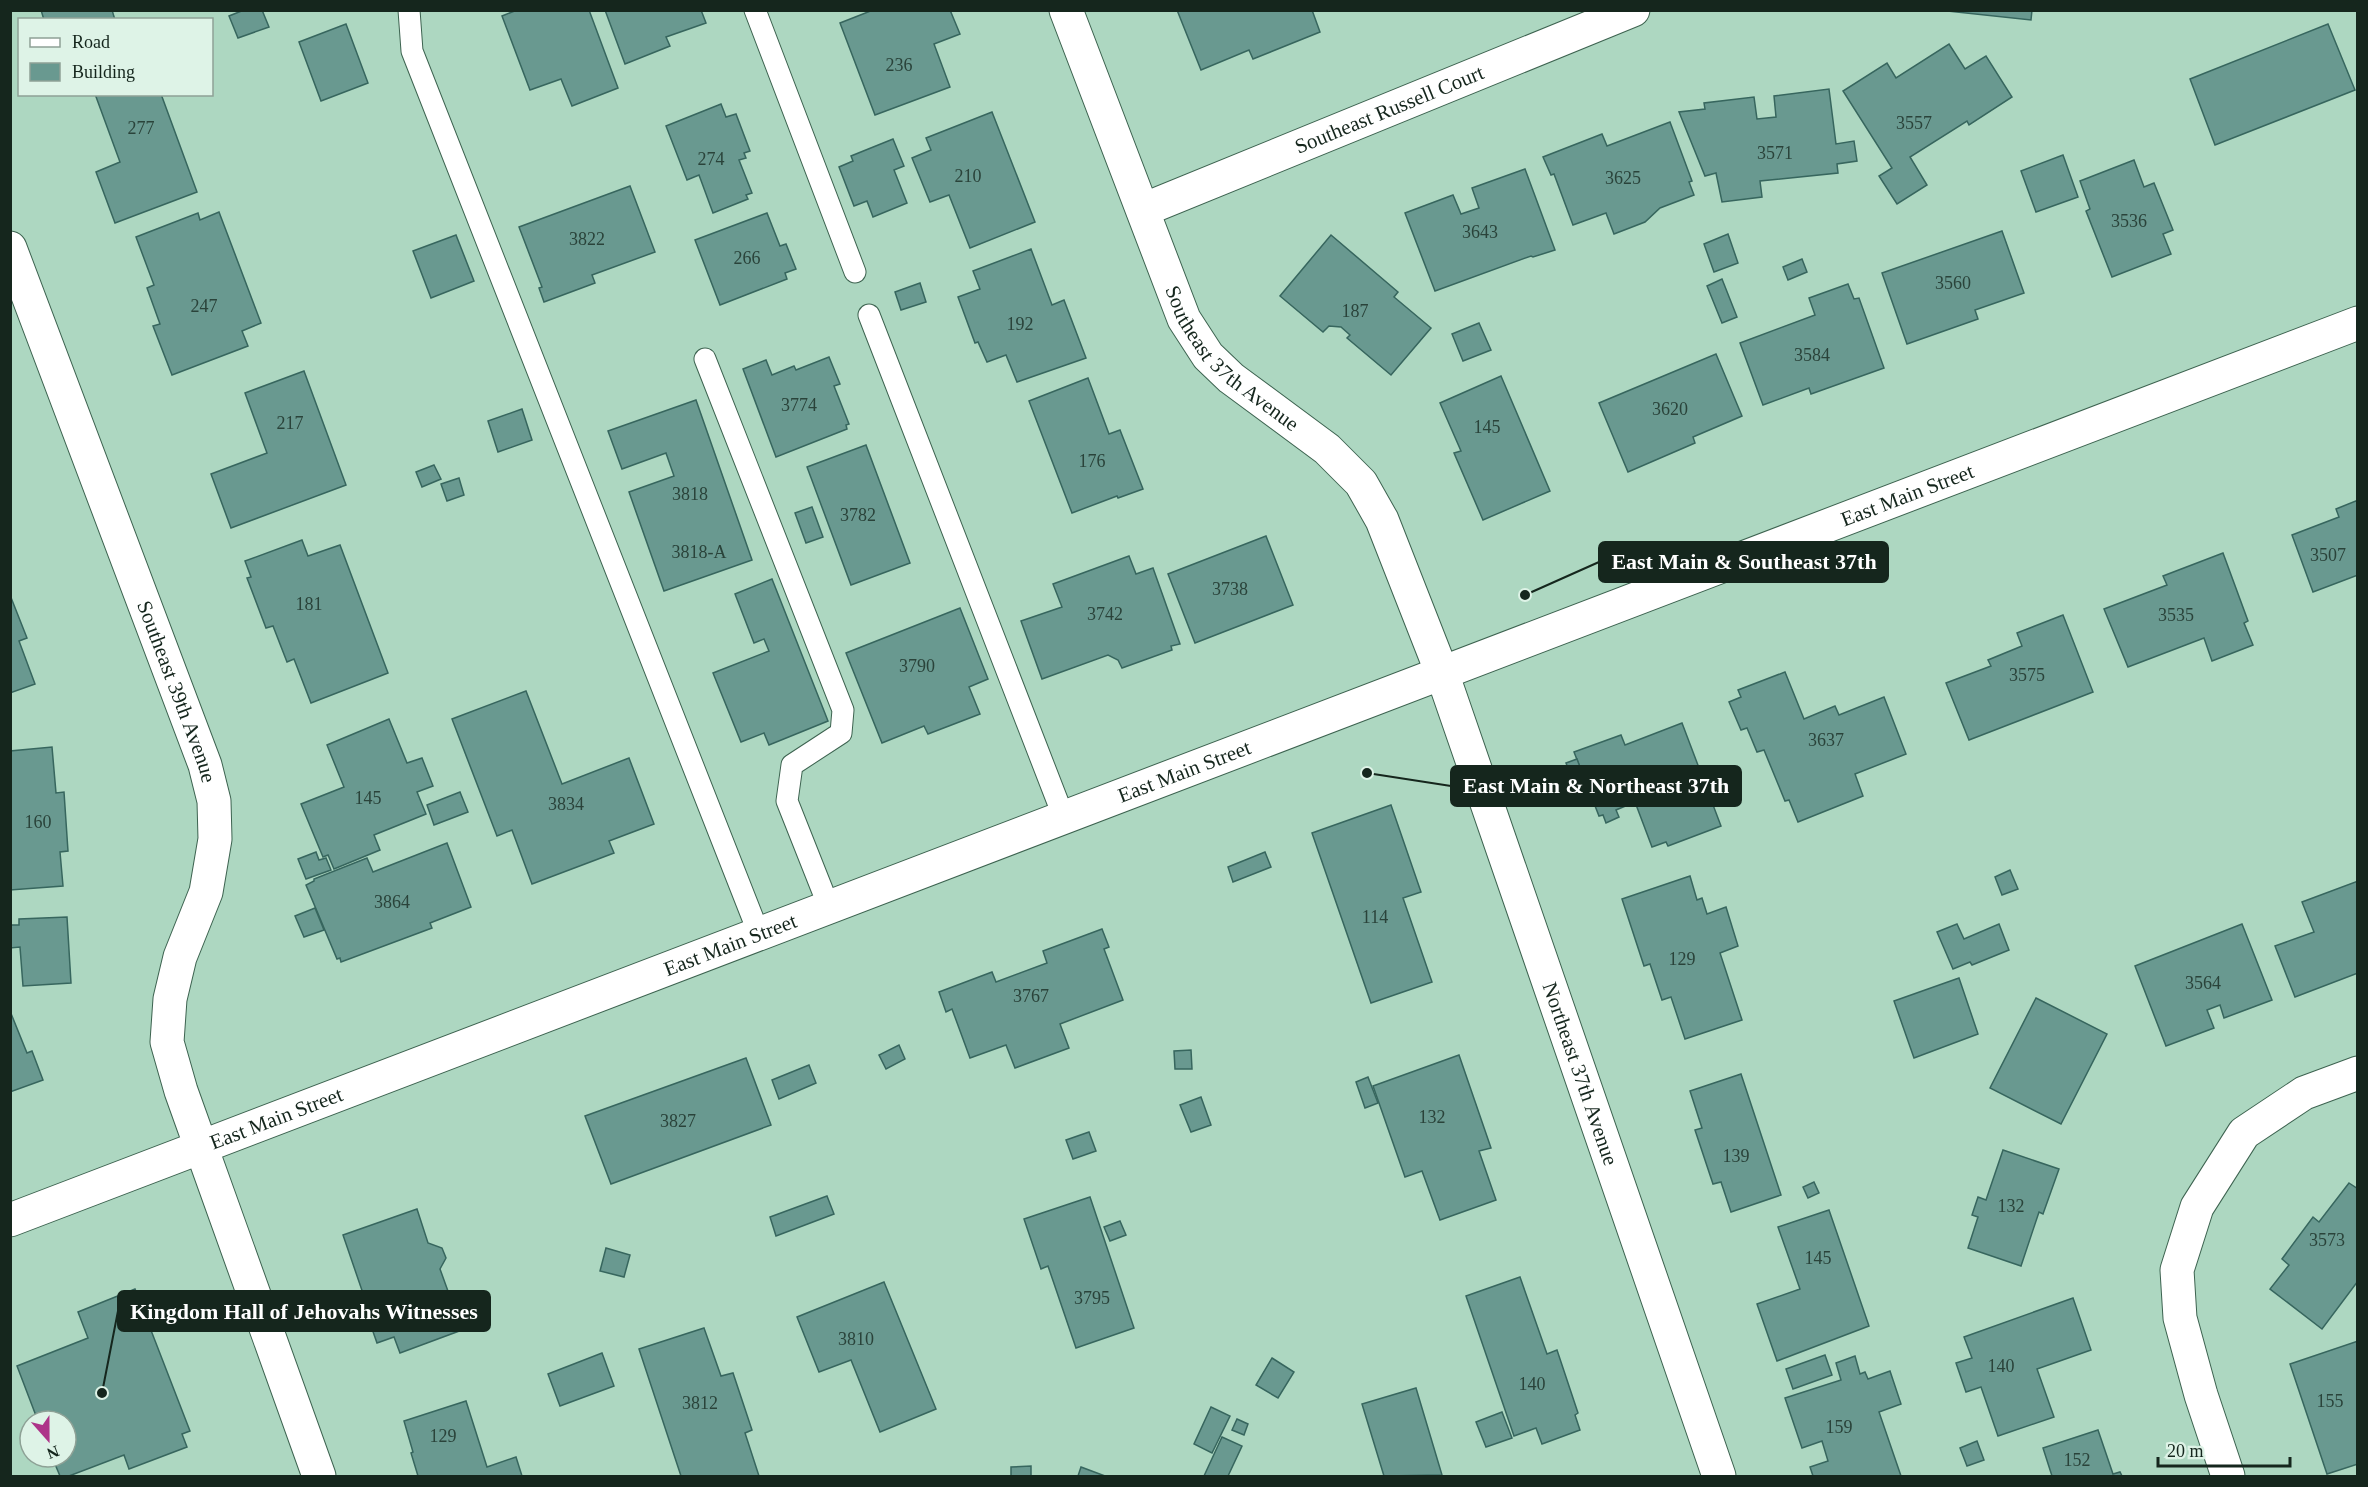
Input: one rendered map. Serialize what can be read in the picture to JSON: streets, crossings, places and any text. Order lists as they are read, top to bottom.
{
  "streets": {
    "street": [
      "Southeast Russell Court",
      "Southeast 37th Avenue",
      "East Main Street",
      "Southeast 39th Avenue",
      "Northeast 37th Avenue"
    ]
  },
  "crossings": [
    ["Southeast Russell Court", "Southeast 37th Avenue"],
    ["Southeast 37th Avenue", "East Main Street"],
    ["Southeast 37th Avenue", "Northeast 37th Avenue"],
    ["East Main Street", "Southeast 39th Avenue"],
    ["East Main Street", "Northeast 37th Avenue"]
  ],
  "places": ["East Main & Southeast 37th", "East Main & Northeast 37th", "Kingdom Hall of Jehovahs Witnesses"],
  "house_numbers": [
    "236",
    "3557",
    "277",
    "3571",
    "274",
    "210",
    "3625",
    "3536",
    "3643",
    "3822",
    "266",
    "3560",
    "247",
    "187",
    "192",
    "3584",
    "3774",
    "3620",
    "217",
    "145",
    "176",
    "3818",
    "3782",
    "3818-A",
    "3507",
    "3738",
    "181",
    "3742",
    "3535",
    "3790",
    "3575",
    "3637",
    "145",
    "3834",
    "160",
    "3864",
    "114",
    "129",
    "3564",
    "3767",
    "132",
    "3827",
    "139",
    "132",
    "3573",
    "145",
    "3795",
    "3810",
    "140",
    "140",
    "155",
    "3812",
    "159",
    "129",
    "152"
  ],
  "legend": ["Road", "Building"],
  "scale_bar": "20 m",
  "north": "bottom"
}
